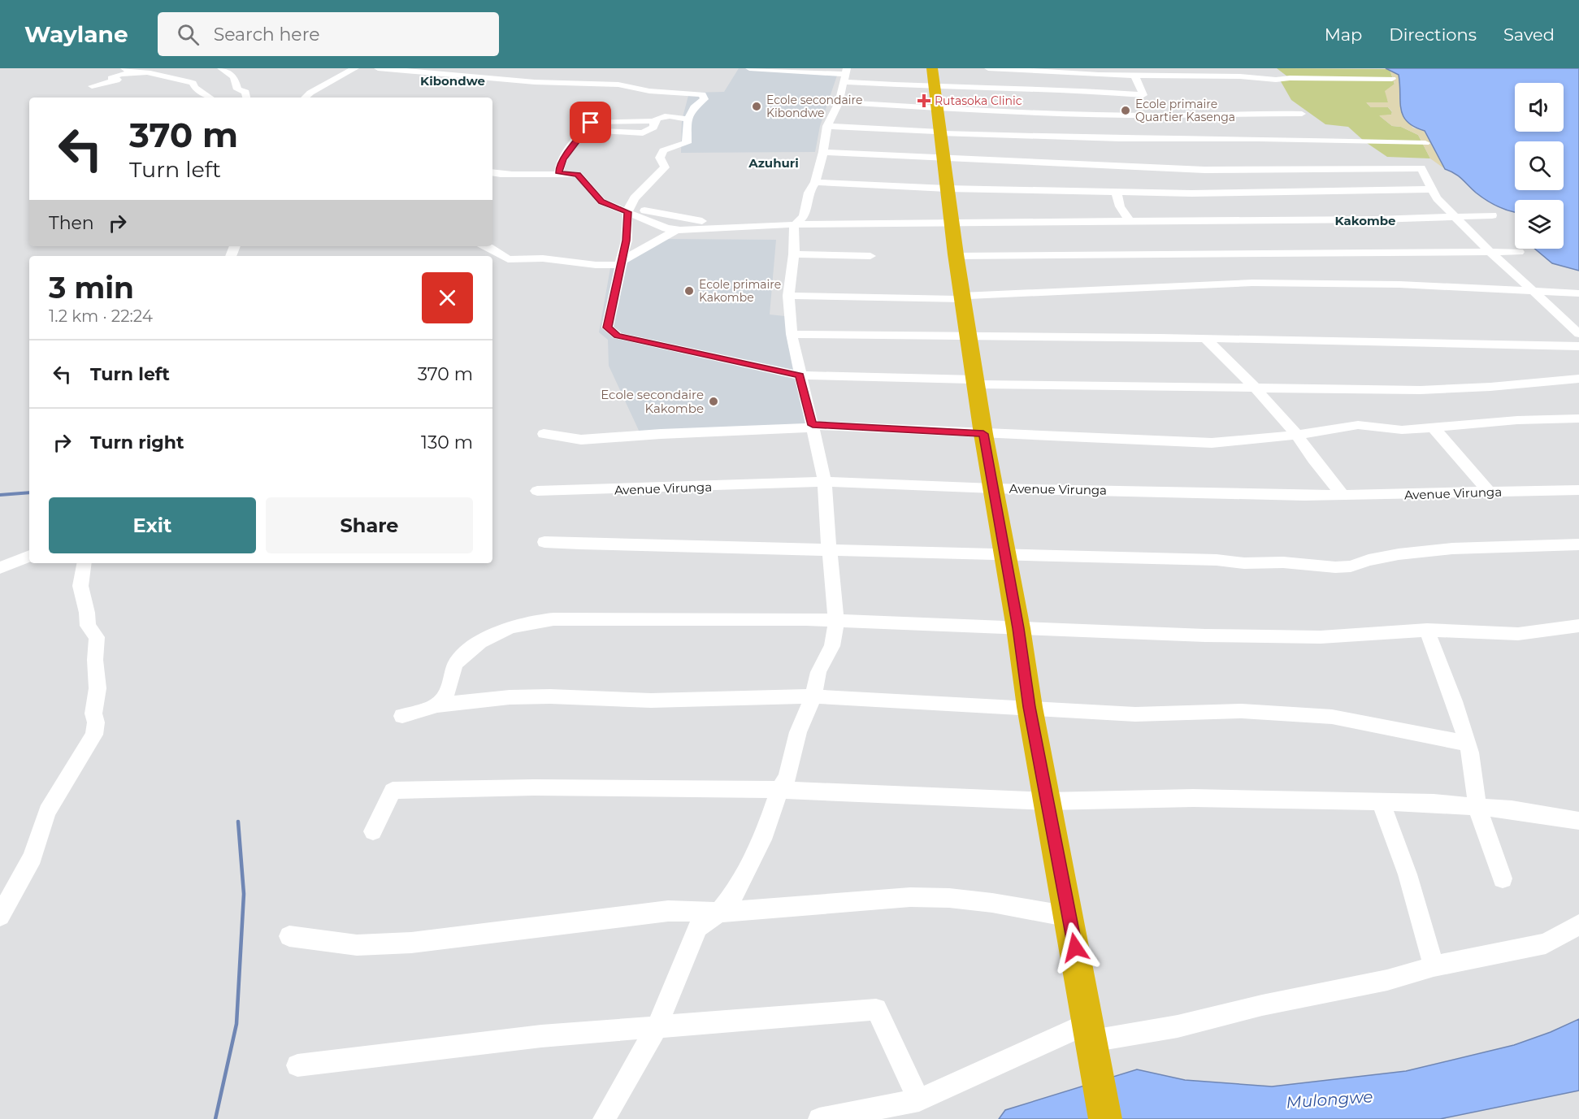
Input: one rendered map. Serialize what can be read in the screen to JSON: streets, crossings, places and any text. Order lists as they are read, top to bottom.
{
  "streets": {
    "street": ["Avenue Virunga"]
  },
  "districts": ["Kibondwe", "Azuhuri", "Kakombe"],
  "water": ["Mulongwe"],
  "places": {
    "health": ["Rutasoka Clinic"],
    "other": [
      "Ecole secondaire Kibondwe",
      "Ecole primaire Quartier Kasenga",
      "Ecole primaire Kakombe",
      "Ecole secondaire Kakombe"
    ]
  },
  "page": {
    "header": "Waylane",
    "search": "Search here",
    "nav": ["Map", "Directions", "Saved"],
    "turn": ["370 m", "Turn left"],
    "then": "Then",
    "heading": ["3 min", "1.2 km · 22:24"],
    "list": [
      {
        "name": "Turn left",
        "value": "370 m"
      },
      {
        "name": "Turn right",
        "value": "130 m"
      }
    ],
    "buttons": ["Exit", "Share"]
  }
}
